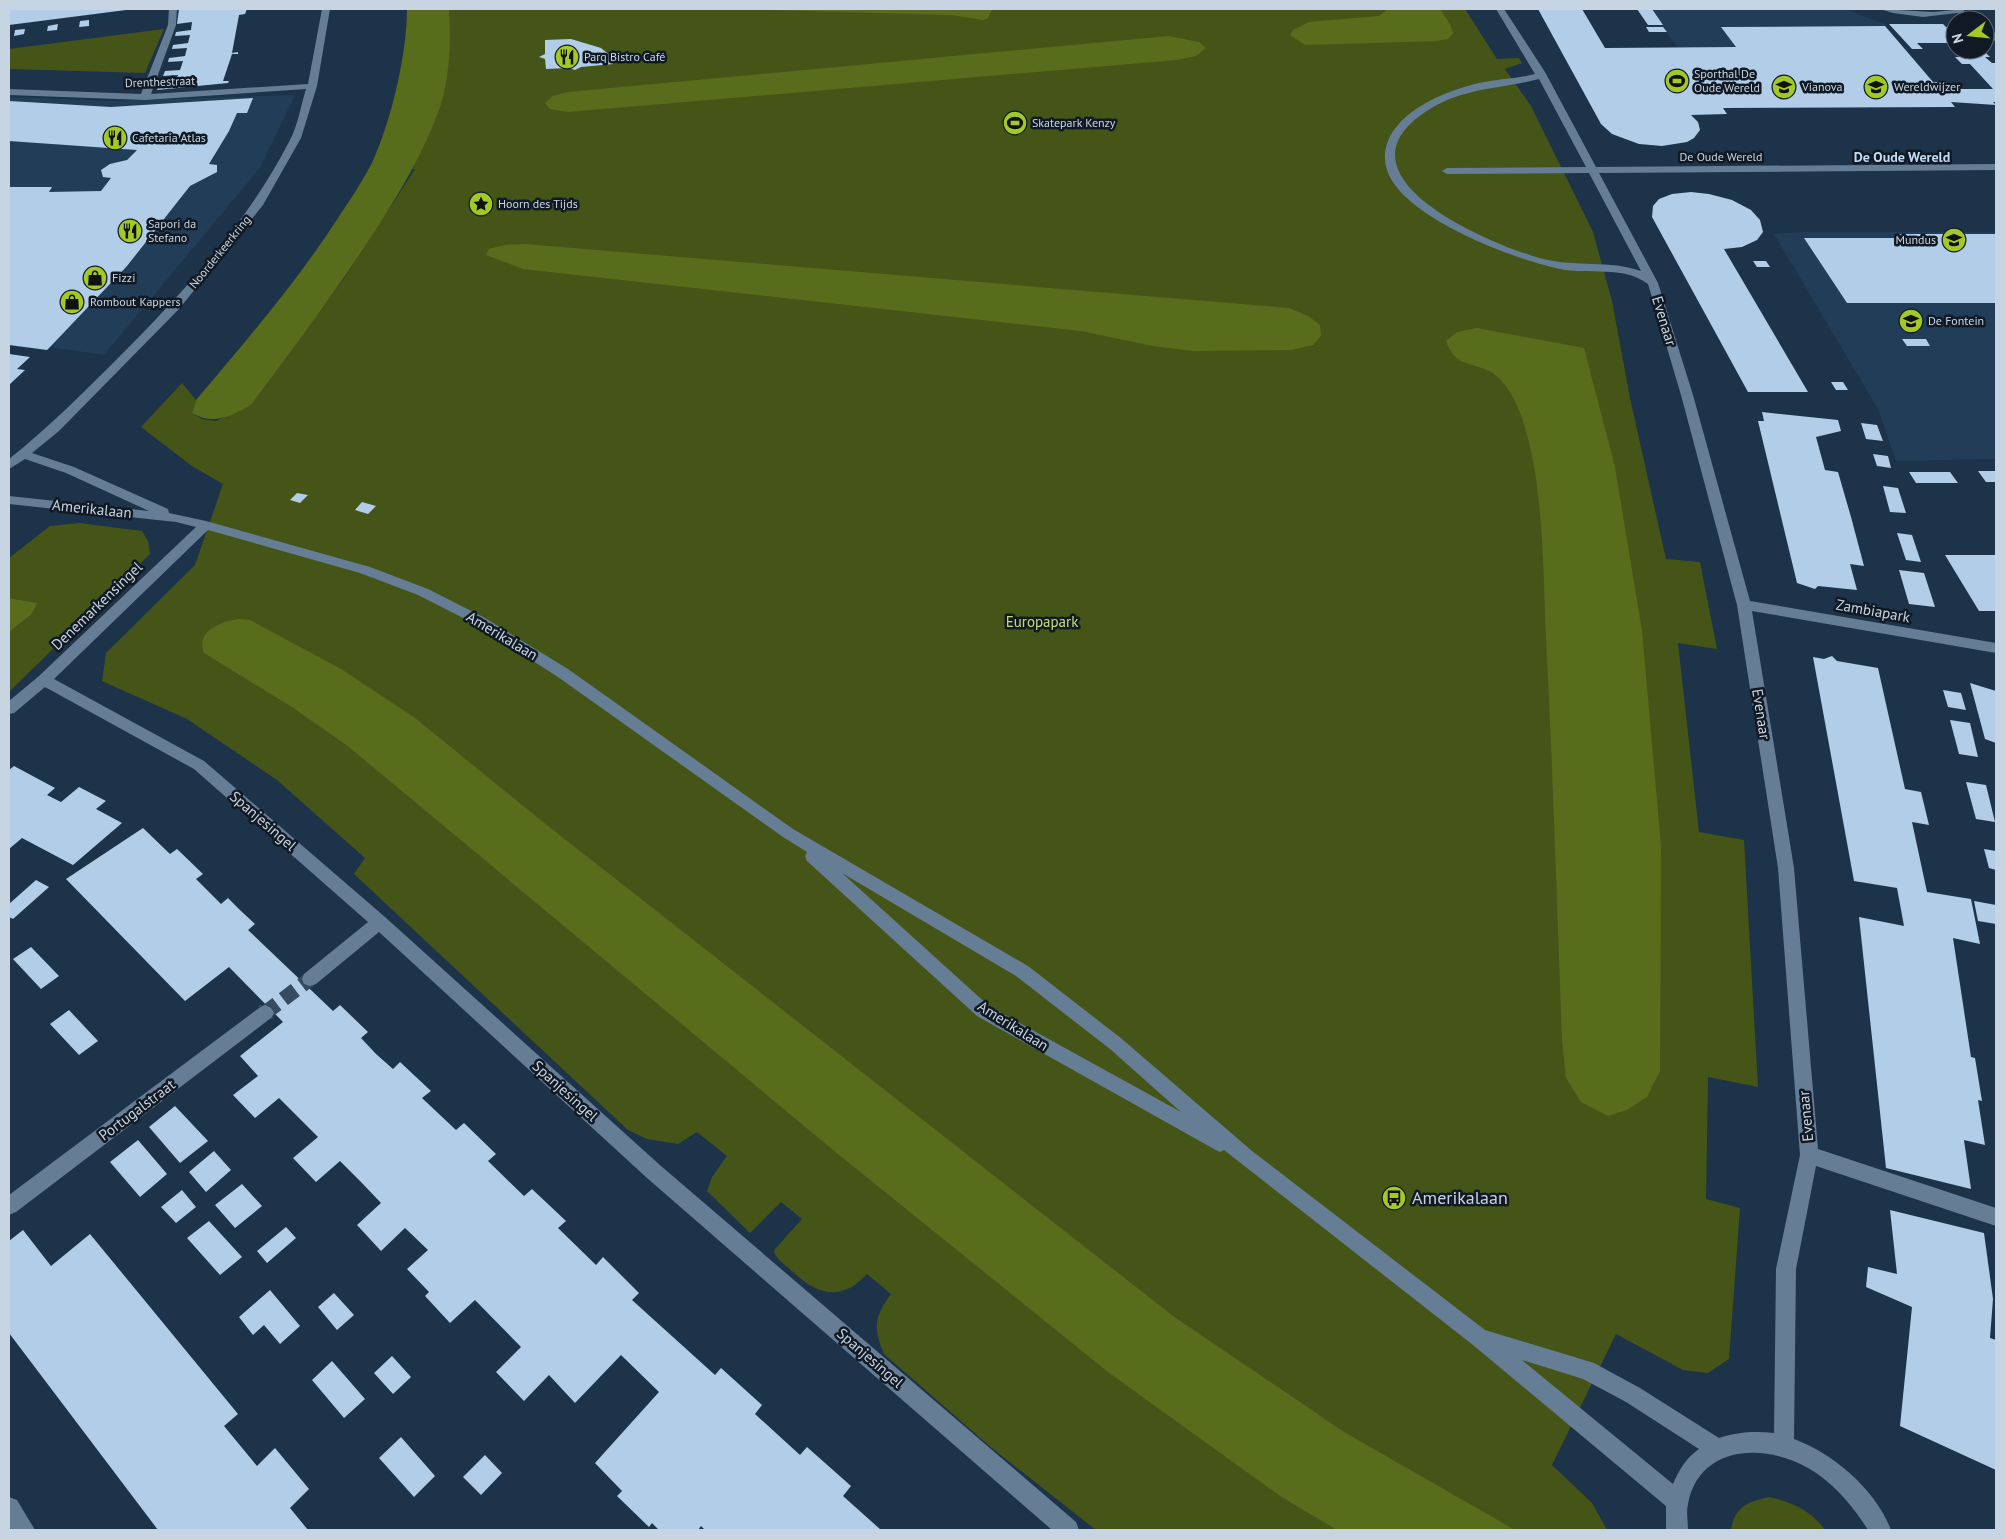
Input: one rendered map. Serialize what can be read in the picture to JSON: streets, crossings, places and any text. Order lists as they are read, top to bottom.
{
  "streets": {
    "street": [
      "Drenthestraat",
      "De Oude Wereld",
      "Noorderkeerkring",
      "Evenaar",
      "Amerikalaan",
      "Denemarkensingel",
      "Zambiapark",
      "Spanjesingel",
      "Portugalstraat"
    ]
  },
  "crossings": [
    ["Drenthestraat", "Noorderkeerkring"],
    ["De Oude Wereld", "Evenaar"],
    ["Noorderkeerkring", "Amerikalaan"],
    ["Evenaar", "Zambiapark"],
    ["Amerikalaan", "Denemarkensingel"],
    ["Denemarkensingel", "Spanjesingel"]
  ],
  "districts": ["De Oude Wereld"],
  "parks": ["Europapark"],
  "places": {
    "restaurant": ["Parq Bistro Café", "Cafetaria Atlas", "Sapori da Stefano"],
    "sports": ["Sporthal De Oude Wereld", "Skatepark Kenzy"],
    "school or university": [
      "Vianova",
      "Wereldwijzer",
      "Mundus",
      "De Fontein"
    ],
    "place": ["Hoorn des Tijds"],
    "shop": ["Fizzi", "Rombout Kappers"],
    "bus stop": ["Amerikalaan"]
  },
  "north": "left"
}
